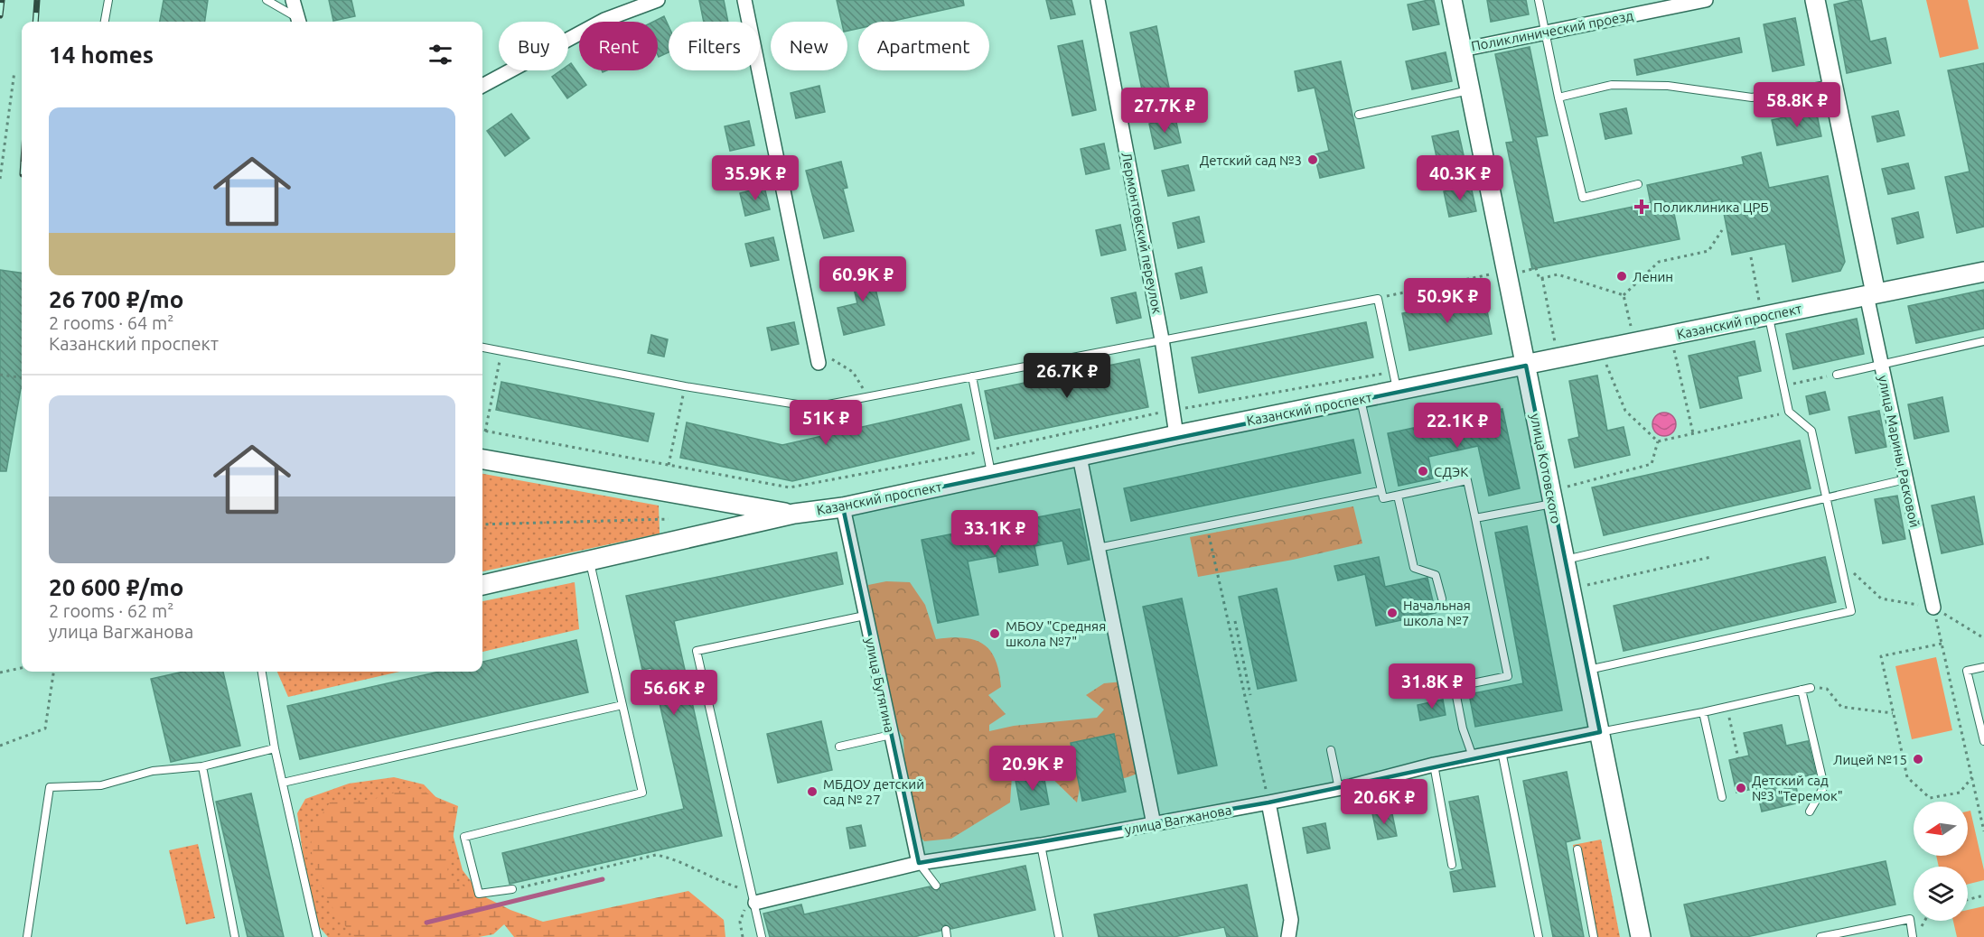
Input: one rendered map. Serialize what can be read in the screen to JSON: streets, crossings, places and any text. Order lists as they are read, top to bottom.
{
  "streets": {
    "street": [
      "Поликлинический проезд",
      "Лермонтовский переулок",
      "Казанский проспект",
      "улица Марины Расковой",
      "улица Котовского",
      "улица Бутягина",
      "улица Вагжанова"
    ]
  },
  "crossings": [
    ["Поликлинический проезд", "улица Котовского"],
    ["Лермонтовский переулок", "Казанский проспект"],
    ["Казанский проспект", "улица Марины Расковой"],
    ["Казанский проспект", "улица Котовского"],
    ["Казанский проспект", "улица Бутягина"],
    ["улица Котовского", "улица Вагжанова"],
    ["улица Бутягина", "улица Вагжанова"]
  ],
  "places": {
    "other": [
      "Детский сад №3",
      "Ленин",
      "СДЭК",
      "Начальная школа №7",
      "МБОУ \"Средняя школа №7\"",
      "Лицей №15",
      "Детский сад №3 \"Теремок\"",
      "МБДОУ детский сад № 27"
    ],
    "health": ["Поликлиника ЦРБ"]
  },
  "north": "left",
  "page": {
    "chip": [
      "Buy",
      "Rent",
      "Filters",
      "New",
      "Apartment"
    ],
    "heading": "14 homes",
    "price": [
      "58.8K ₽",
      "27.7K ₽",
      "35.9K ₽",
      "40.3K ₽",
      "60.9K ₽",
      "50.9K ₽",
      "26.7K ₽",
      "51K ₽",
      "22.1K ₽",
      "33.1K ₽",
      "31.8K ₽",
      "56.6K ₽",
      "20.9K ₽",
      "20.6K ₽"
    ],
    "list": [
      {
        "name": "26 700 ₽/mo",
        "note": "2 rooms · 64 m² · Казанский проспект"
      },
      {
        "name": "20 600 ₽/mo",
        "note": "2 rooms · 62 m² · улица Вагжанова"
      }
    ]
  }
}
